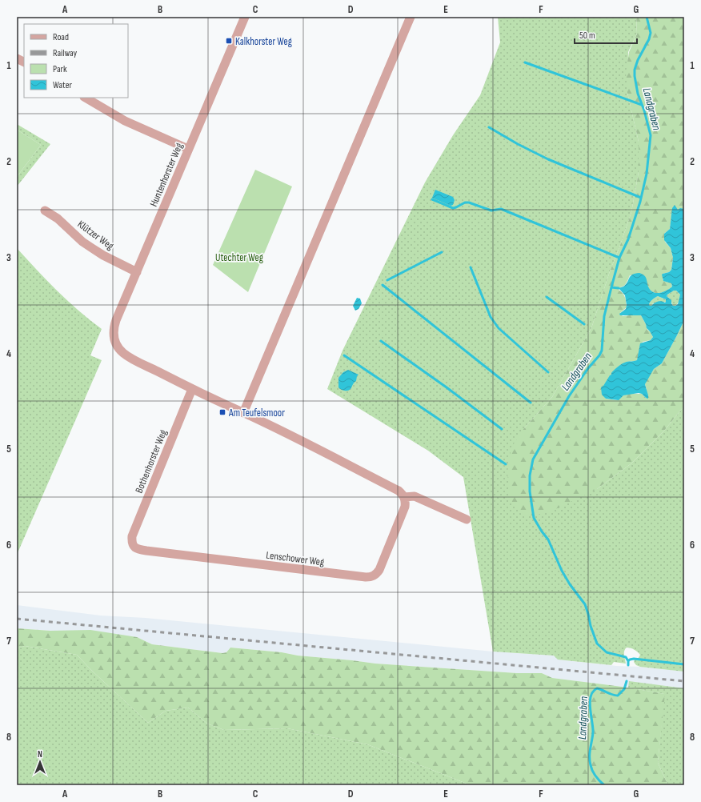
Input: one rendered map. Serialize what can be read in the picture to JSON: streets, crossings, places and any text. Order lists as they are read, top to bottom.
{
  "streets": {
    "street": [
      "Huntenhorster Weg",
      "Klützer Weg",
      "Bothenhorster Weg",
      "Lenschower Weg"
    ]
  },
  "crossings": [
    ["Huntenhorster Weg", "Klützer Weg"],
    ["Huntenhorster Weg", "Bothenhorster Weg"],
    ["Bothenhorster Weg", "Lenschower Weg"]
  ],
  "water": ["Landgraben"],
  "parks": ["Utechter Weg"],
  "places": {
    "transit": ["Kalkhorster Weg", "Am Teufelsmoor"]
  },
  "legend": [
    "Road",
    "Railway",
    "Park",
    "Water"
  ],
  "scale_bar": "50 m",
  "north": "top",
  "grid": {
    "columns": [
      "A",
      "B",
      "C",
      "D",
      "E",
      "F",
      "G"
    ],
    "rows": [
      "1",
      "2",
      "3",
      "4",
      "5",
      "6",
      "7",
      "8"
    ]
  }
}
